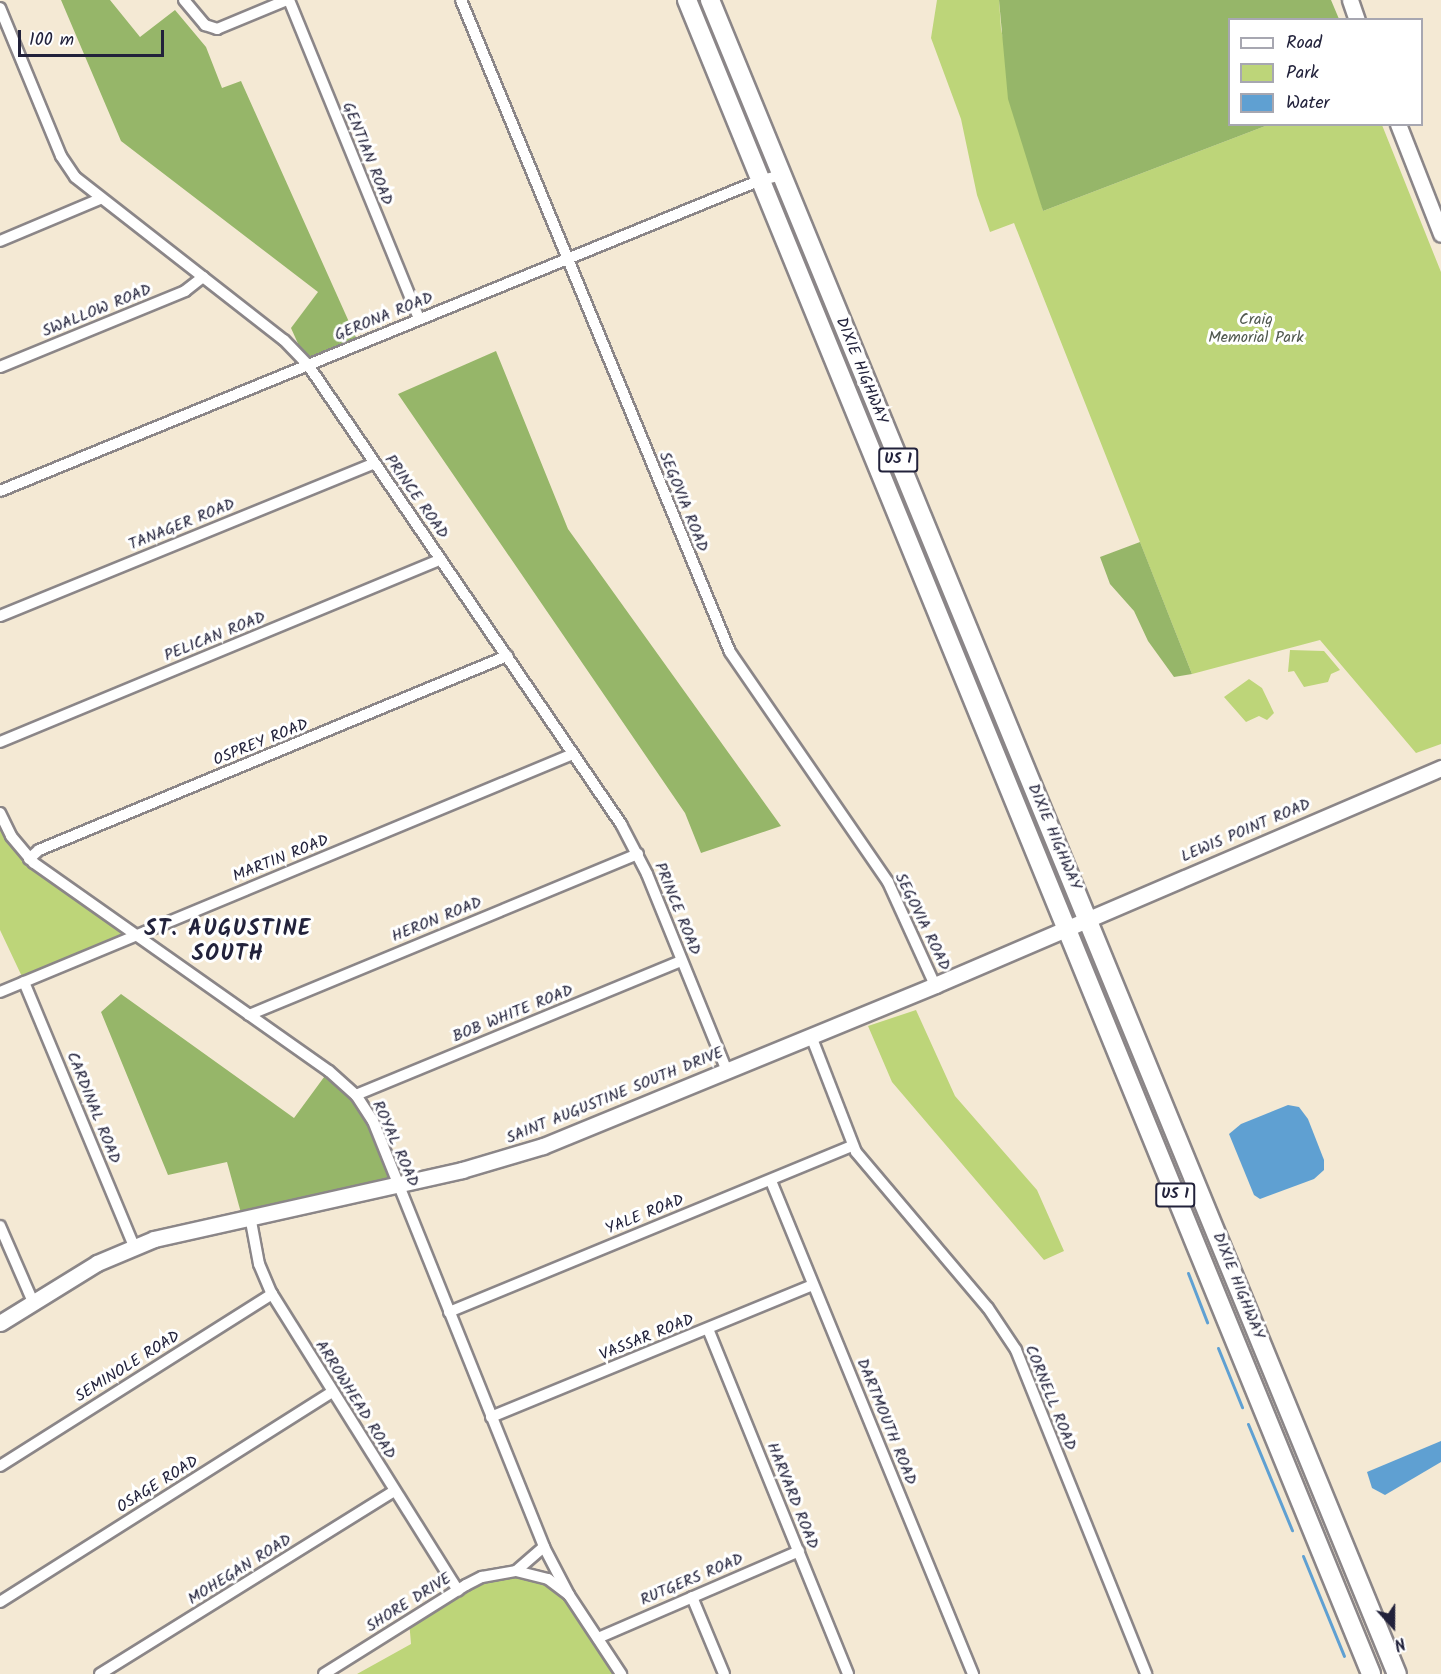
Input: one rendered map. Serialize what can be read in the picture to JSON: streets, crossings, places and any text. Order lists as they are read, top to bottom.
{
  "streets": {
    "main road": ["DIXIE HIGHWAY", "US 1"],
    "street": [
      "GENTIAN ROAD",
      "SWALLOW ROAD",
      "GERONA ROAD",
      "PRINCE ROAD",
      "SEGOVIA ROAD",
      "TANAGER ROAD",
      "PELICAN ROAD",
      "OSPREY ROAD",
      "LEWIS POINT ROAD",
      "MARTIN ROAD",
      "HERON ROAD",
      "BOB WHITE ROAD",
      "SAINT AUGUSTINE SOUTH DRIVE",
      "CARDINAL ROAD",
      "ROYAL ROAD",
      "YALE ROAD",
      "VASSAR ROAD",
      "SEMINOLE ROAD",
      "CORNELL ROAD",
      "ARROWHEAD ROAD",
      "DARTMOUTH ROAD",
      "OSAGE ROAD",
      "HARVARD ROAD",
      "MOHEGAN ROAD",
      "RUTGERS ROAD",
      "SHORE DRIVE"
    ]
  },
  "crossings": [
    ["GENTIAN ROAD", "GERONA ROAD"],
    ["SWALLOW ROAD", "PRINCE ROAD"],
    ["GERONA ROAD", "DIXIE HIGHWAY"],
    ["GERONA ROAD", "US 1"],
    ["GERONA ROAD", "PRINCE ROAD"],
    ["GERONA ROAD", "SEGOVIA ROAD"],
    ["DIXIE HIGHWAY", "US 1"],
    ["DIXIE HIGHWAY", "LEWIS POINT ROAD"],
    ["DIXIE HIGHWAY", "SAINT AUGUSTINE SOUTH DRIVE"],
    ["PRINCE ROAD", "TANAGER ROAD"],
    ["PRINCE ROAD", "PELICAN ROAD"],
    ["PRINCE ROAD", "OSPREY ROAD"],
    ["PRINCE ROAD", "MARTIN ROAD"],
    ["PRINCE ROAD", "HERON ROAD"],
    ["PRINCE ROAD", "BOB WHITE ROAD"],
    ["PRINCE ROAD", "SAINT AUGUSTINE SOUTH DRIVE"],
    ["SEGOVIA ROAD", "SAINT AUGUSTINE SOUTH DRIVE"],
    ["OSPREY ROAD", "ROYAL ROAD"],
    ["LEWIS POINT ROAD", "SAINT AUGUSTINE SOUTH DRIVE"],
    ["MARTIN ROAD", "CARDINAL ROAD"],
    ["MARTIN ROAD", "ROYAL ROAD"],
    ["HERON ROAD", "ROYAL ROAD"],
    ["BOB WHITE ROAD", "ROYAL ROAD"],
    ["SAINT AUGUSTINE SOUTH DRIVE", "CARDINAL ROAD"],
    ["SAINT AUGUSTINE SOUTH DRIVE", "ROYAL ROAD"],
    ["SAINT AUGUSTINE SOUTH DRIVE", "CORNELL ROAD"],
    ["SAINT AUGUSTINE SOUTH DRIVE", "ARROWHEAD ROAD"],
    ["ROYAL ROAD", "YALE ROAD"],
    ["ROYAL ROAD", "VASSAR ROAD"],
    ["ROYAL ROAD", "SHORE DRIVE"],
    ["YALE ROAD", "CORNELL ROAD"],
    ["YALE ROAD", "DARTMOUTH ROAD"],
    ["VASSAR ROAD", "DARTMOUTH ROAD"],
    ["VASSAR ROAD", "HARVARD ROAD"],
    ["SEMINOLE ROAD", "ARROWHEAD ROAD"],
    ["ARROWHEAD ROAD", "OSAGE ROAD"],
    ["ARROWHEAD ROAD", "MOHEGAN ROAD"],
    ["ARROWHEAD ROAD", "SHORE DRIVE"],
    ["HARVARD ROAD", "RUTGERS ROAD"],
    ["RUTGERS ROAD", "SHORE DRIVE"]
  ],
  "districts": ["ST. AUGUSTINE SOUTH"],
  "parks": ["Craig Memorial Park"],
  "legend": ["Road", "Park", "Water"],
  "scale_bar": "100 m",
  "north": "bottom"
}
